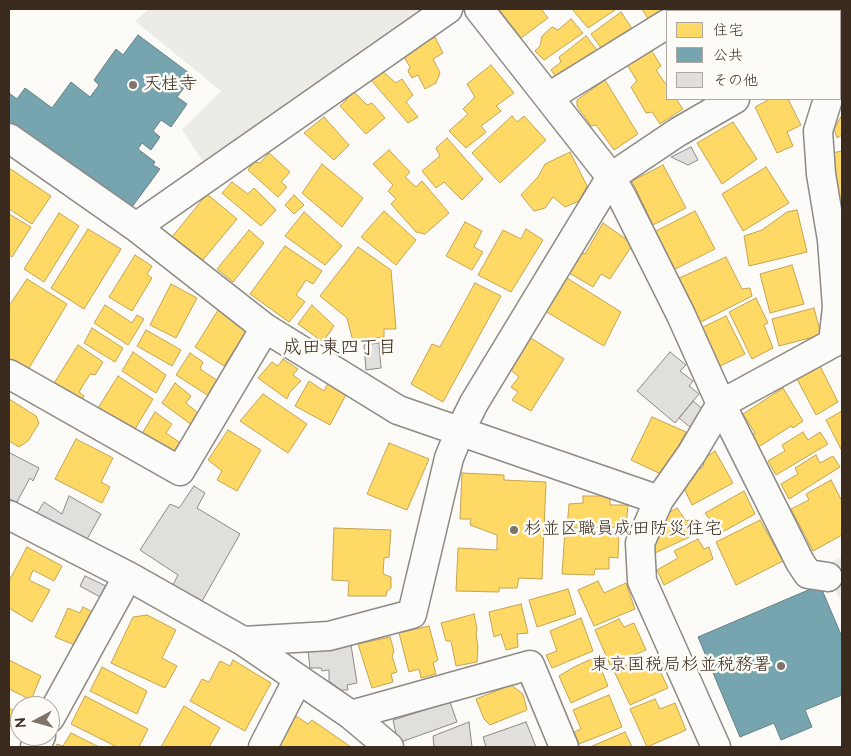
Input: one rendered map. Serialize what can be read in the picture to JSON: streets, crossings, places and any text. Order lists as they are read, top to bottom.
{
  "districts": ["成田東四丁目"],
  "places": ["天桂寺", "杉並区職員成田防災住宅", "東京国税局杉並税務署"],
  "legend": ["住宅", "公共", "その他"],
  "north": "left"
}
